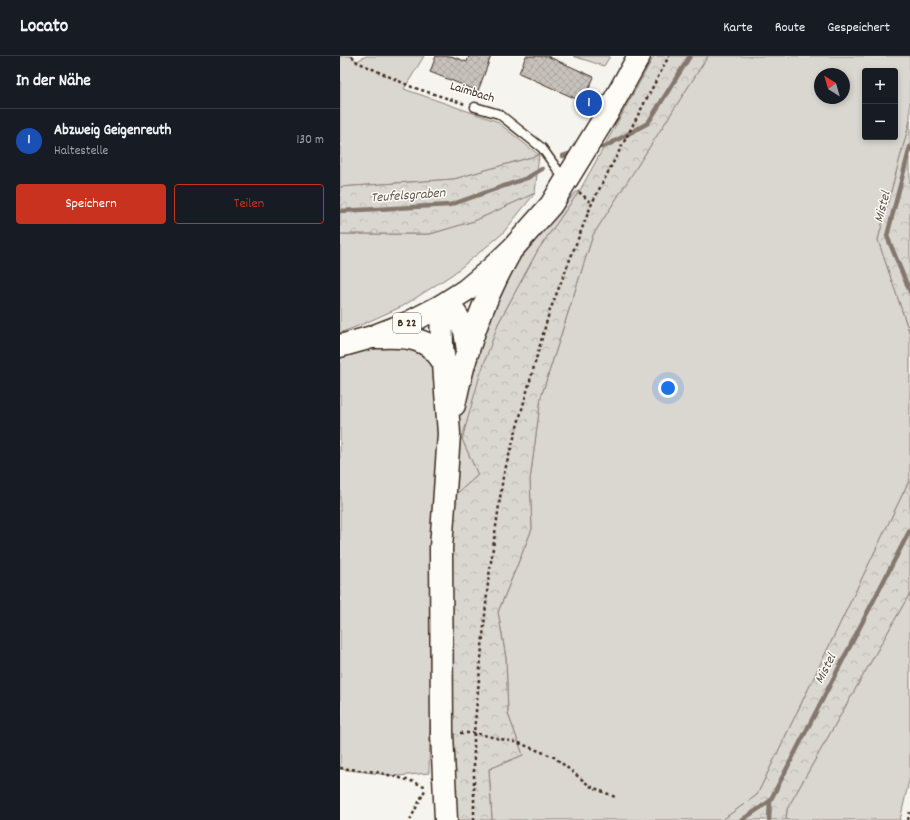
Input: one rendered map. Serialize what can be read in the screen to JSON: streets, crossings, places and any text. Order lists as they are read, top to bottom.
{
  "streets": {
    "main road": ["B 22"],
    "lane": ["Laimbach"]
  },
  "crossings": [
    ["Laimbach", "B 22"]
  ],
  "water": ["Teufelsgraben", "Mistel"],
  "north": "top left",
  "page": {
    "header": "Locato",
    "nav": ["Karte", "Route", "Gespeichert"],
    "heading": "In der Nähe",
    "map_buttons": ["+", "−"],
    "pins": "1",
    "list": [
      {
        "mark": "1",
        "name": "Abzweig Geigenreuth",
        "note": "Haltestelle",
        "value": "130 m"
      }
    ],
    "buttons": ["Speichern", "Teilen"]
  }
}
